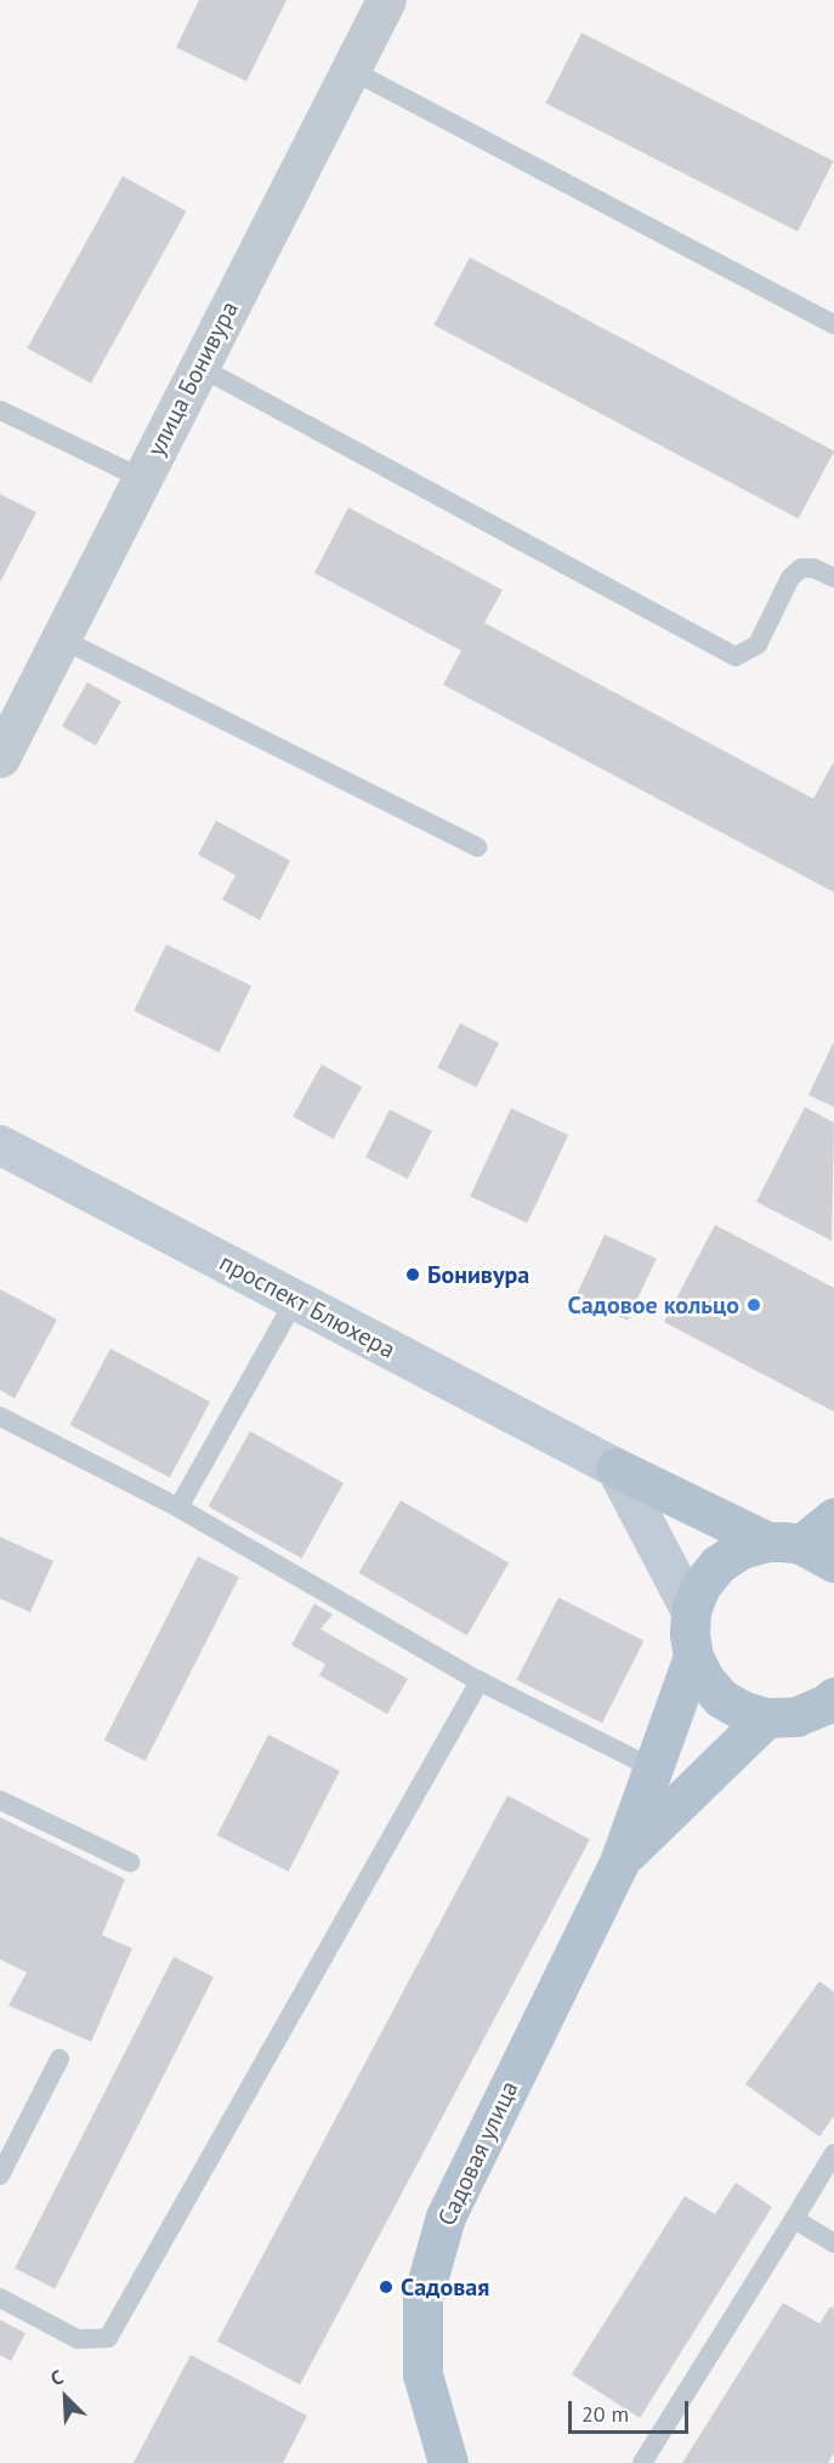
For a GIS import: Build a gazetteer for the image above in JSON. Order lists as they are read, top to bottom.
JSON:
{
  "streets": {
    "main road": ["Садовая улица"],
    "street": ["улица Бонивура", "проспект Блюхера"]
  },
  "places": ["Бонивура", "Садовое кольцо", "Садовая"],
  "scale_bar": "20 m",
  "north": "top left"
}
